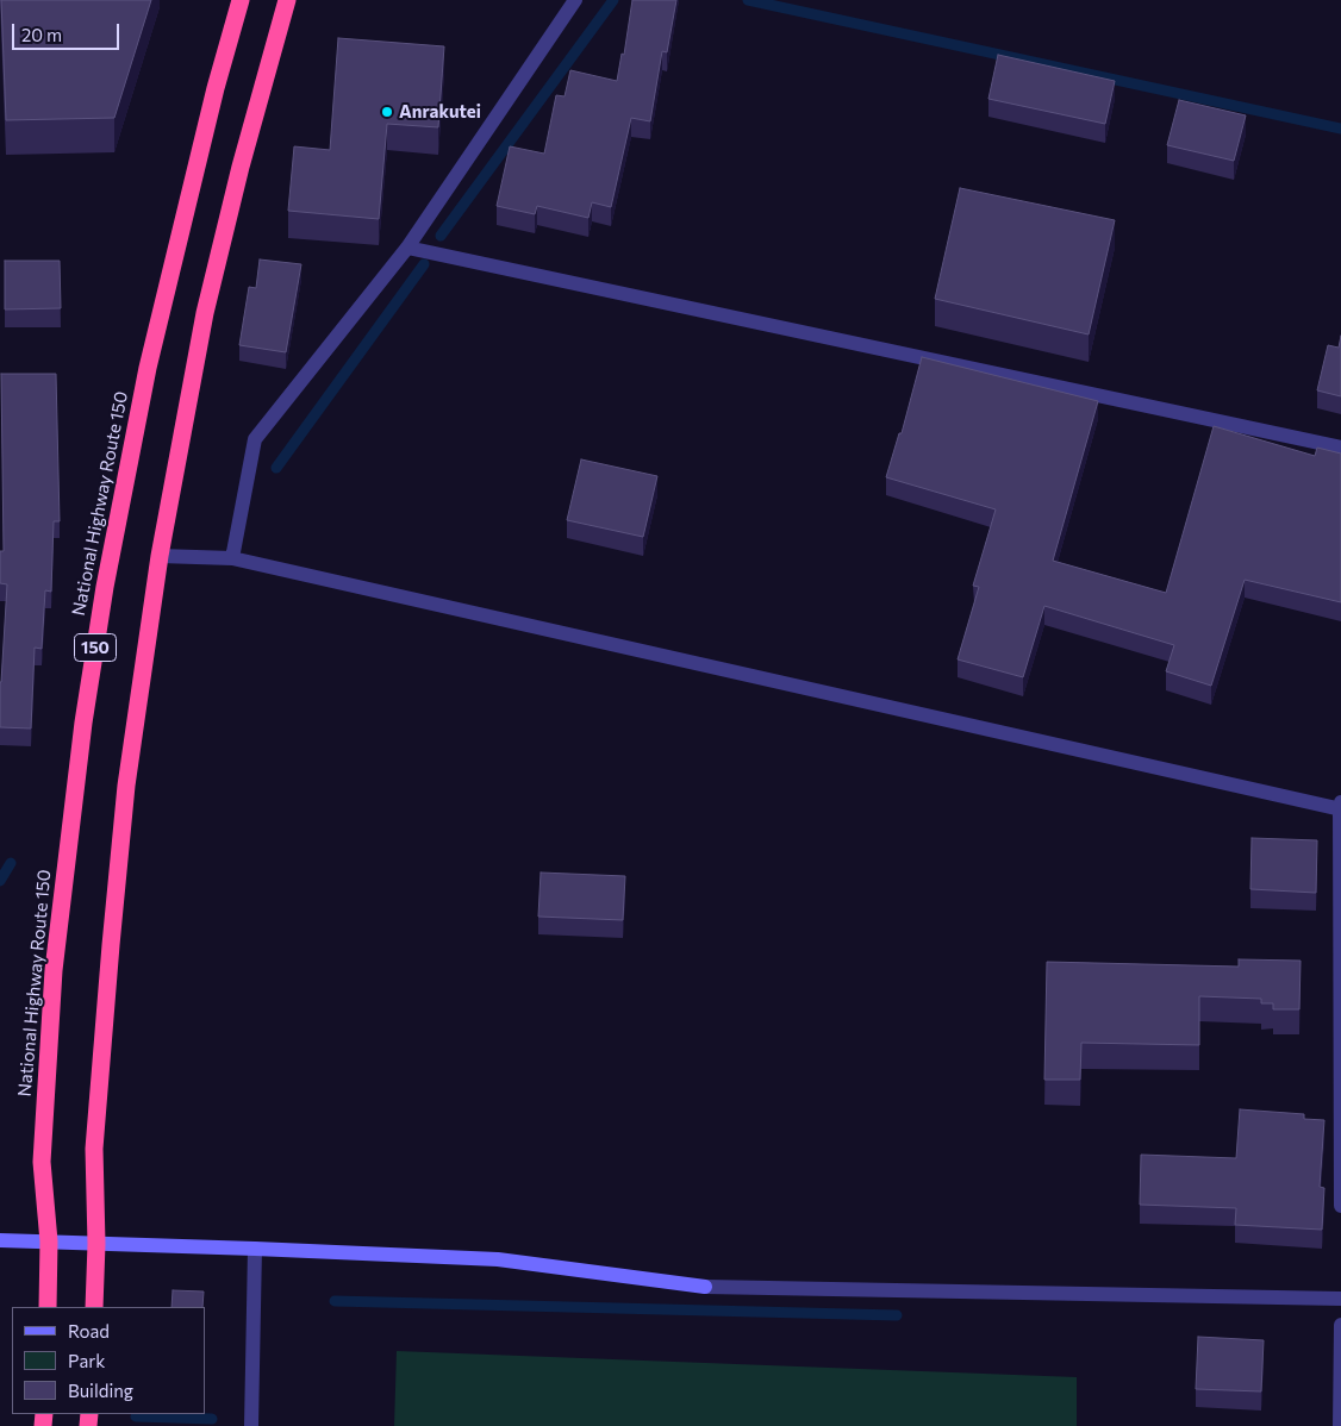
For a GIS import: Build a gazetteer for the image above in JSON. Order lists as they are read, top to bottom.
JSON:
{
  "streets": {
    "highway": ["National Highway Route 150", "150"]
  },
  "places": ["Anrakutei"],
  "legend": ["Road", "Park", "Building"],
  "scale_bar": "20 m"
}
